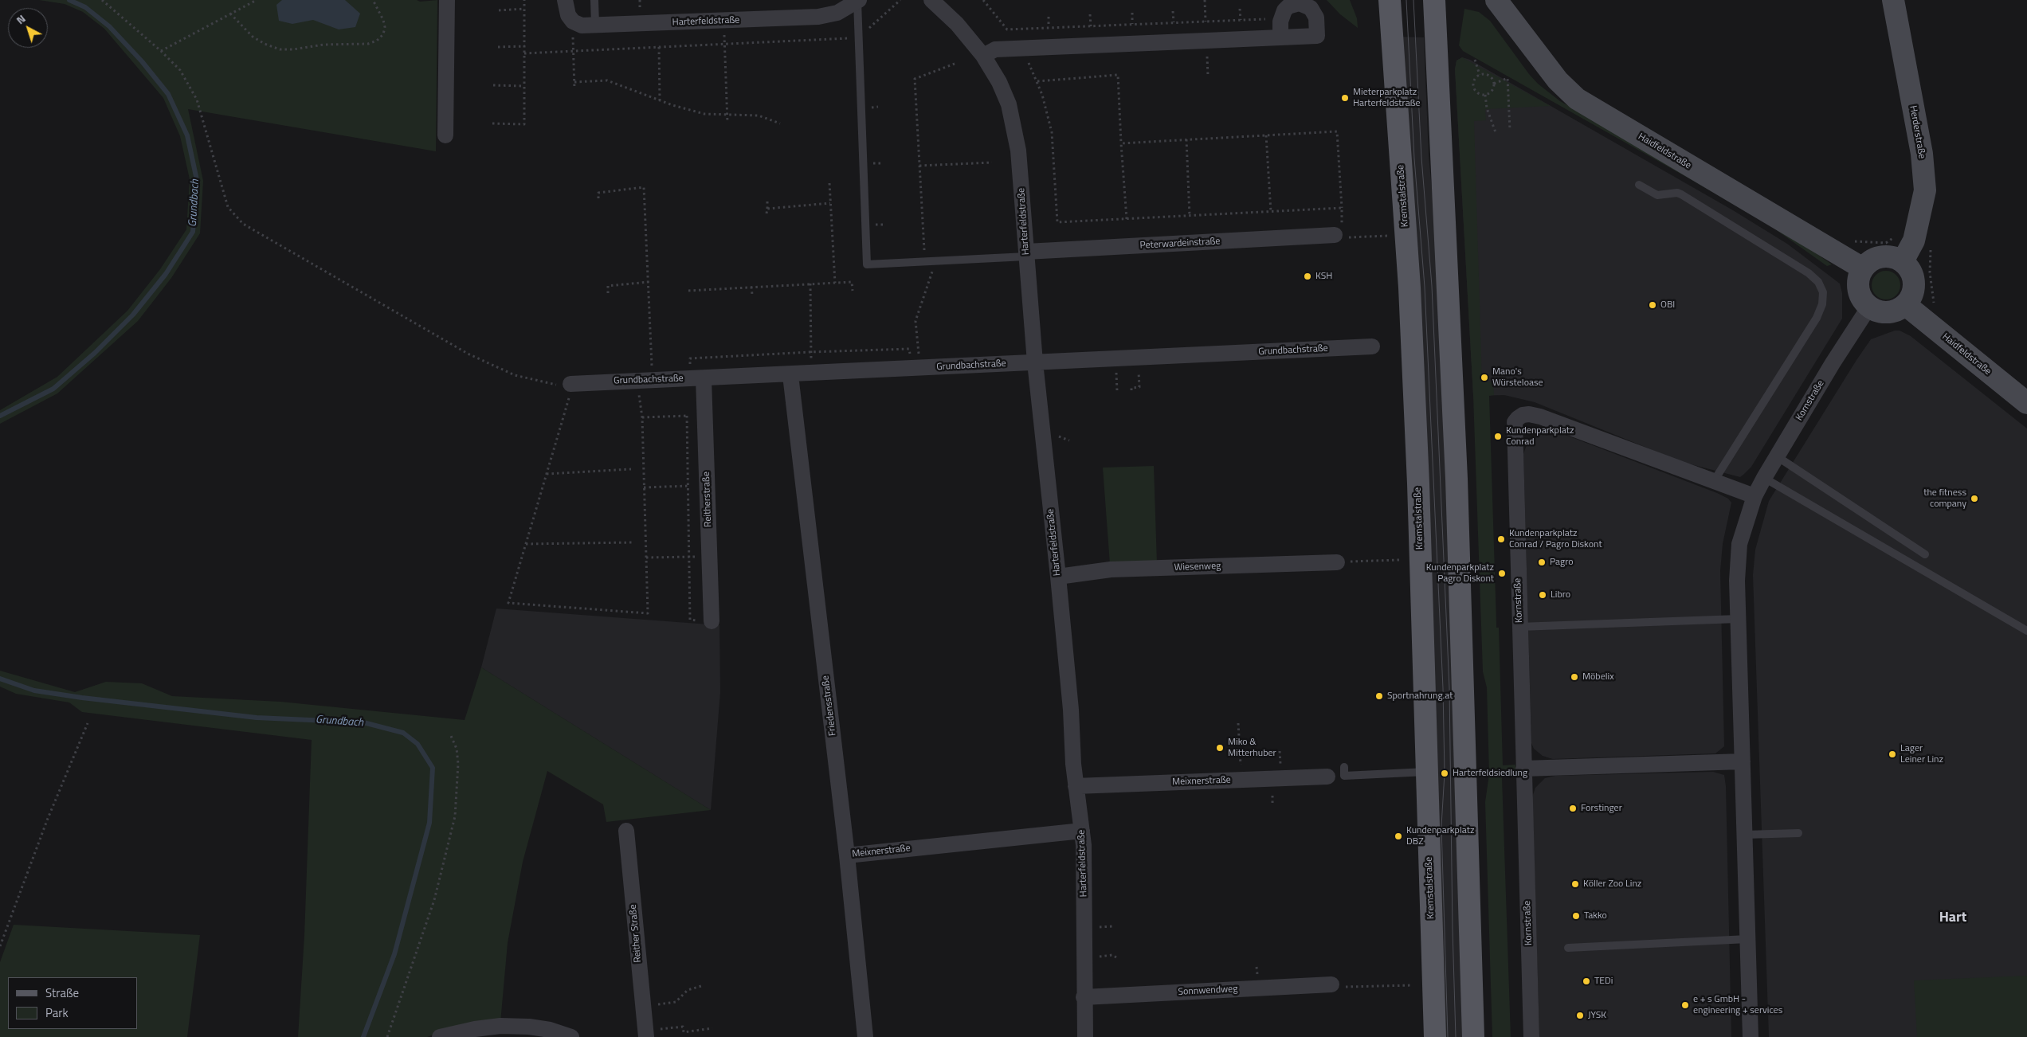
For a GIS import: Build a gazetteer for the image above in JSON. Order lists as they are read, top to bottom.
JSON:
{
  "streets": {
    "main road": ["Kremstalstraße"],
    "street": [
      "Harterfeldstraße",
      "Herderstraße",
      "Haidfeldstraße",
      "Peterwardeinstraße",
      "Grundbachstraße",
      "Kornstraße",
      "Reitherstraße",
      "Wiesenweg",
      "Friedensstraße",
      "Meixnerstraße",
      "Reither Straße",
      "Sonnwendweg"
    ]
  },
  "crossings": [
    ["Harterfeldstraße", "Peterwardeinstraße"],
    ["Harterfeldstraße", "Grundbachstraße"],
    ["Harterfeldstraße", "Wiesenweg"],
    ["Harterfeldstraße", "Meixnerstraße"],
    ["Harterfeldstraße", "Sonnwendweg"],
    ["Herderstraße", "Haidfeldstraße"],
    ["Herderstraße", "Kornstraße"],
    ["Haidfeldstraße", "Kornstraße"],
    ["Grundbachstraße", "Reitherstraße"],
    ["Grundbachstraße", "Friedensstraße"],
    ["Friedensstraße", "Meixnerstraße"]
  ],
  "districts": ["Hart"],
  "water": ["Grundbach"],
  "places": [
    "Mieterparkplatz Harterfeldstraße",
    "KSH",
    "OBI",
    "Mano's Würsteloase",
    "Kundenparkplatz Conrad",
    "the fitness company",
    "Kundenparkplatz Conrad / Pagro Diskont",
    "Pagro",
    "Kundenparkplatz Pagro Diskont",
    "Libro",
    "Möbelix",
    "Sportnahrung.at",
    "Miko & Mitterhuber",
    "Lager Leiner Linz",
    "Harterfeldsiedlung",
    "Forstinger",
    "Kundenparkplatz DBZ",
    "Köller Zoo Linz",
    "Takko",
    "TEDi",
    "e + s GmbH - engineering + services",
    "JYSK"
  ],
  "legend": ["Straße", "Park"],
  "north": "top left"
}
